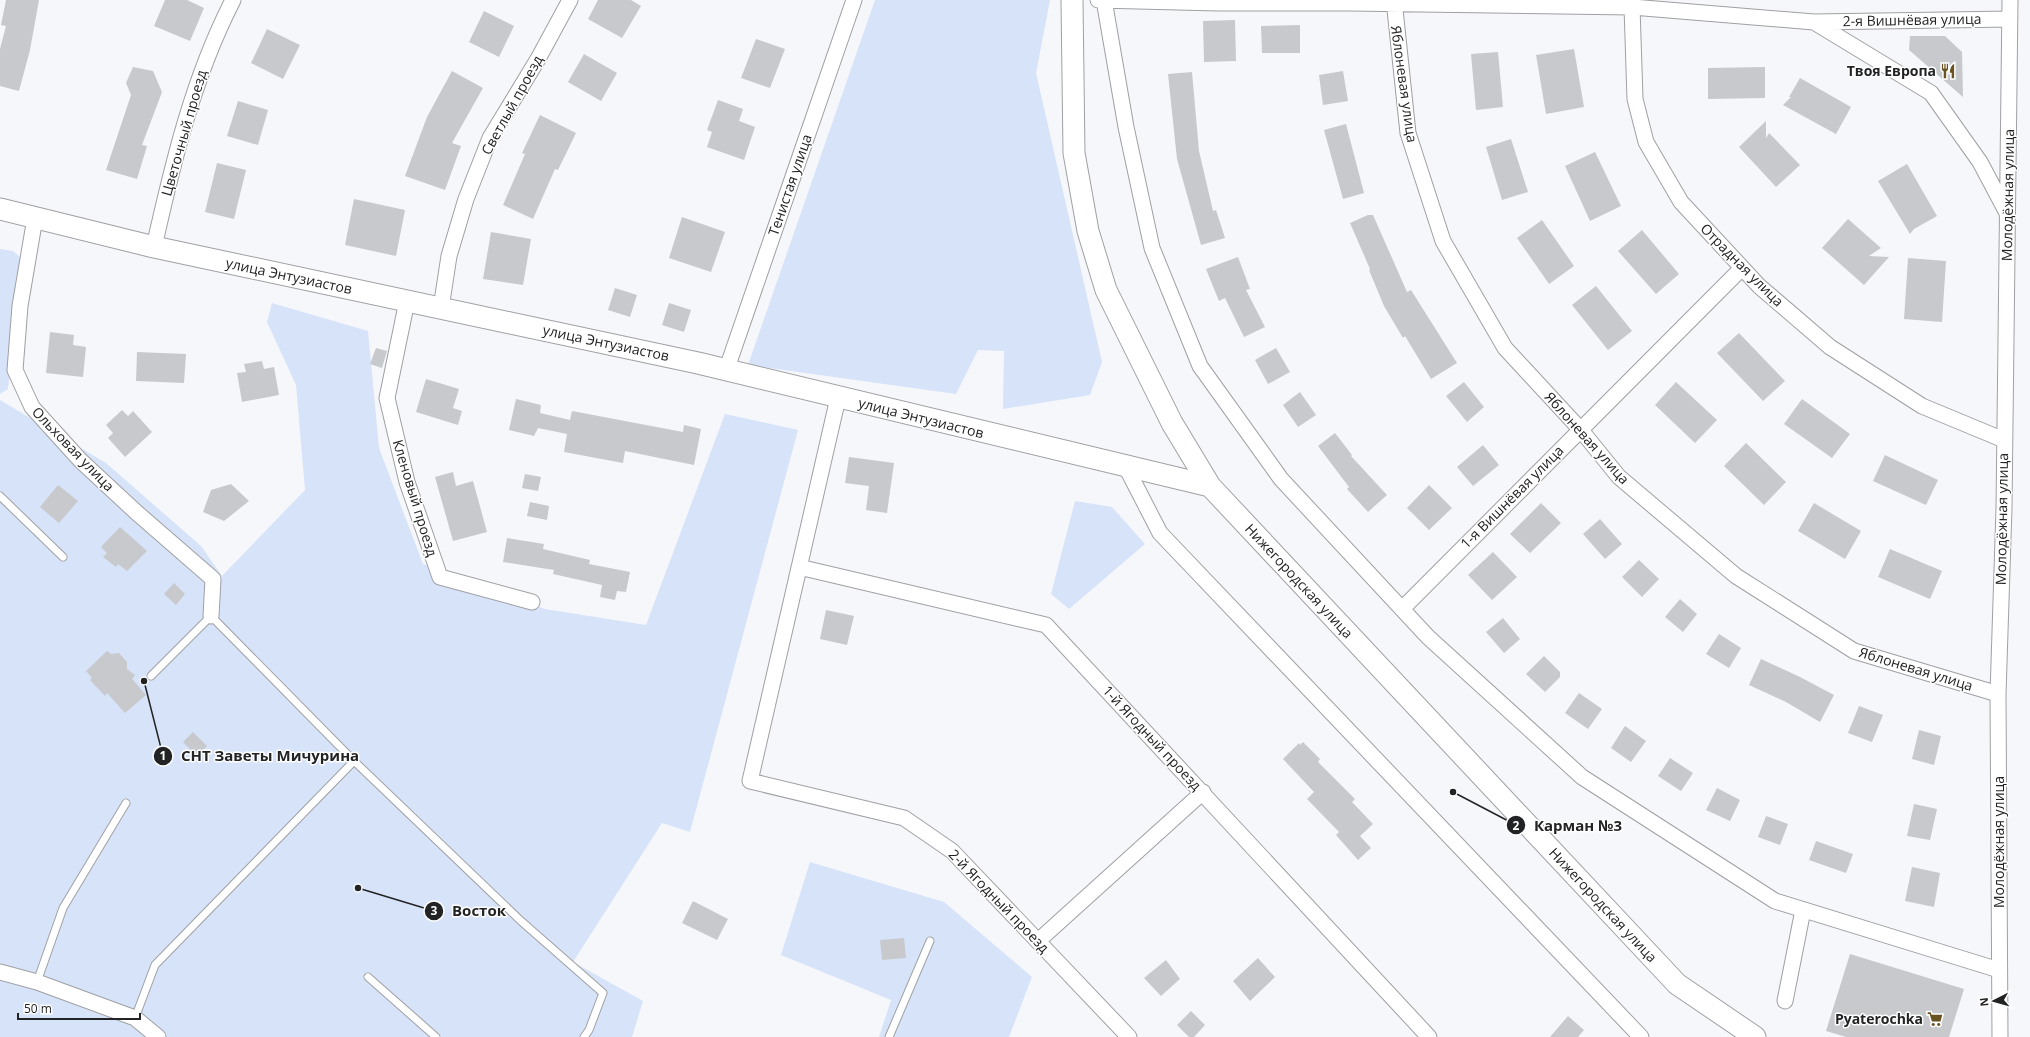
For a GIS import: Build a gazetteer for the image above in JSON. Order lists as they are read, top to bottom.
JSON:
{
  "streets": {
    "street": [
      "2-я Вишнёвая улица",
      "Яблоневая улица",
      "Светлый проезд",
      "Цветочный проезд",
      "Тенистая улица",
      "Молодёжная улица",
      "Отрадная улица",
      "улица Энтузиастов",
      "Ольховая улица",
      "1-я Вишнёвая улица",
      "Кленовый проезд",
      "Нижегородская улица",
      "1-й Ягодный проезд",
      "2-й Ягодный проезд"
    ]
  },
  "crossings": [
    ["2-я Вишнёвая улица", "Яблоневая улица"],
    ["2-я Вишнёвая улица", "Молодёжная улица"],
    ["2-я Вишнёвая улица", "Отрадная улица"],
    ["Яблоневая улица", "Молодёжная улица"],
    ["Яблоневая улица", "1-я Вишнёвая улица"],
    ["Светлый проезд", "улица Энтузиастов"],
    ["Цветочный проезд", "улица Энтузиастов"],
    ["Тенистая улица", "улица Энтузиастов"],
    ["Молодёжная улица", "Отрадная улица"],
    ["Отрадная улица", "1-я Вишнёвая улица"],
    ["улица Энтузиастов", "Ольховая улица"],
    ["улица Энтузиастов", "Кленовый проезд"],
    ["улица Энтузиастов", "Нижегородская улица"],
    ["1-й Ягодный проезд", "2-й Ягодный проезд"]
  ],
  "places": {
    "restaurant": ["Твоя Европа"],
    "other": ["СНТ Заветы Мичурина", "Карман №3", "Восток"],
    "supermarket": ["Pyaterochka"]
  },
  "scale_bar": "50 m",
  "north": "left"
}
